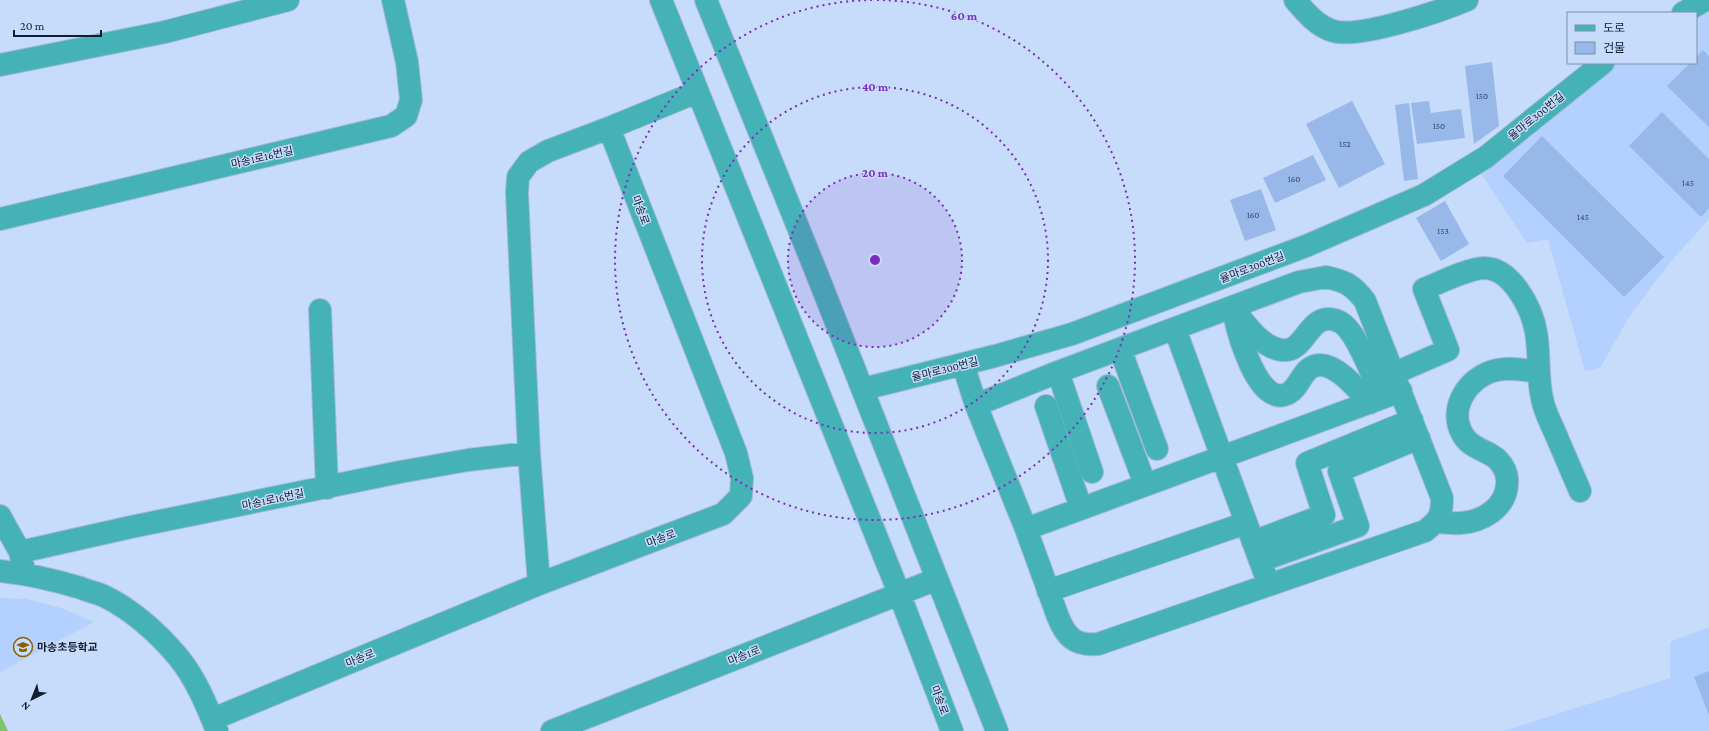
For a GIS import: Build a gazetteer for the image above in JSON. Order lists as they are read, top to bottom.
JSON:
{
  "streets": {
    "street": [
      "율마로300번길",
      "마송1로16번길",
      "마송로",
      "마송1로"
    ]
  },
  "crossings": [
    ["마송로", "마송1로"]
  ],
  "places": {
    "school or university": ["마송초등학교"]
  },
  "house_numbers": [
    "150",
    "150",
    "152",
    "160",
    "145",
    "160",
    "145",
    "153"
  ],
  "legend": ["도로", "건물"],
  "scale_bar": "20 m",
  "north": "bottom left",
  "rings": ["60 m", "40 m", "20 m"]
}
